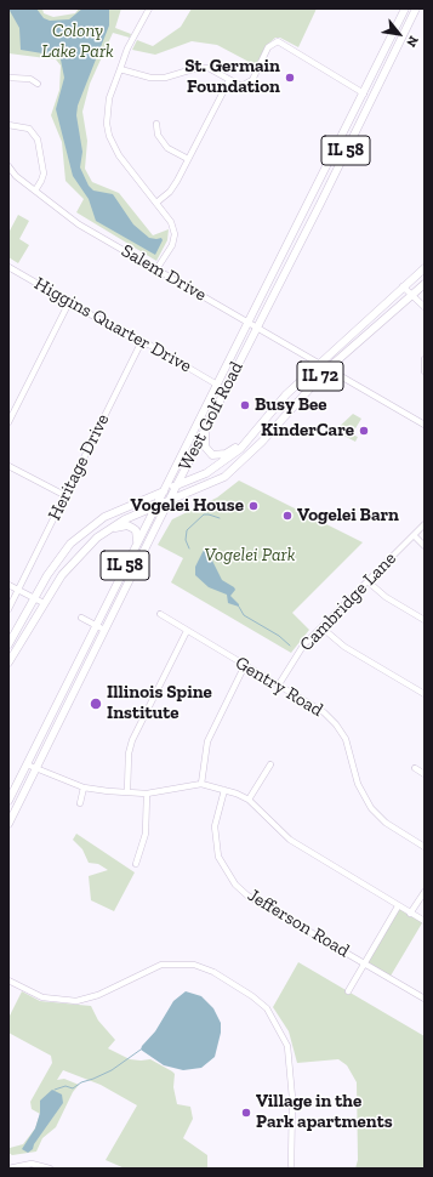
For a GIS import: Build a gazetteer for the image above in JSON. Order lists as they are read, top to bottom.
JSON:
{
  "streets": {
    "main road": ["IL 58", "IL 72", "West Golf Road"],
    "street": [
      "Salem Drive",
      "Higgins Quarter Drive",
      "Heritage Drive",
      "Cambridge Lane",
      "Gentry Road",
      "Jefferson Road"
    ]
  },
  "crossings": [
    ["Salem Drive", "IL 72"],
    ["Salem Drive", "West Golf Road"],
    ["Higgins Quarter Drive", "West Golf Road"],
    ["Higgins Quarter Drive", "Heritage Drive"],
    ["IL 72", "West Golf Road"],
    ["Cambridge Lane", "Gentry Road"]
  ],
  "parks": ["Colony Lake Park", "Vogelei Park"],
  "places": [
    "St. Germain Foundation",
    "Busy Bee",
    "KinderCare",
    "Vogelei House",
    "Vogelei Barn",
    "Illinois Spine Institute",
    "Village in the Park apartments"
  ],
  "north": "bottom right"
}
